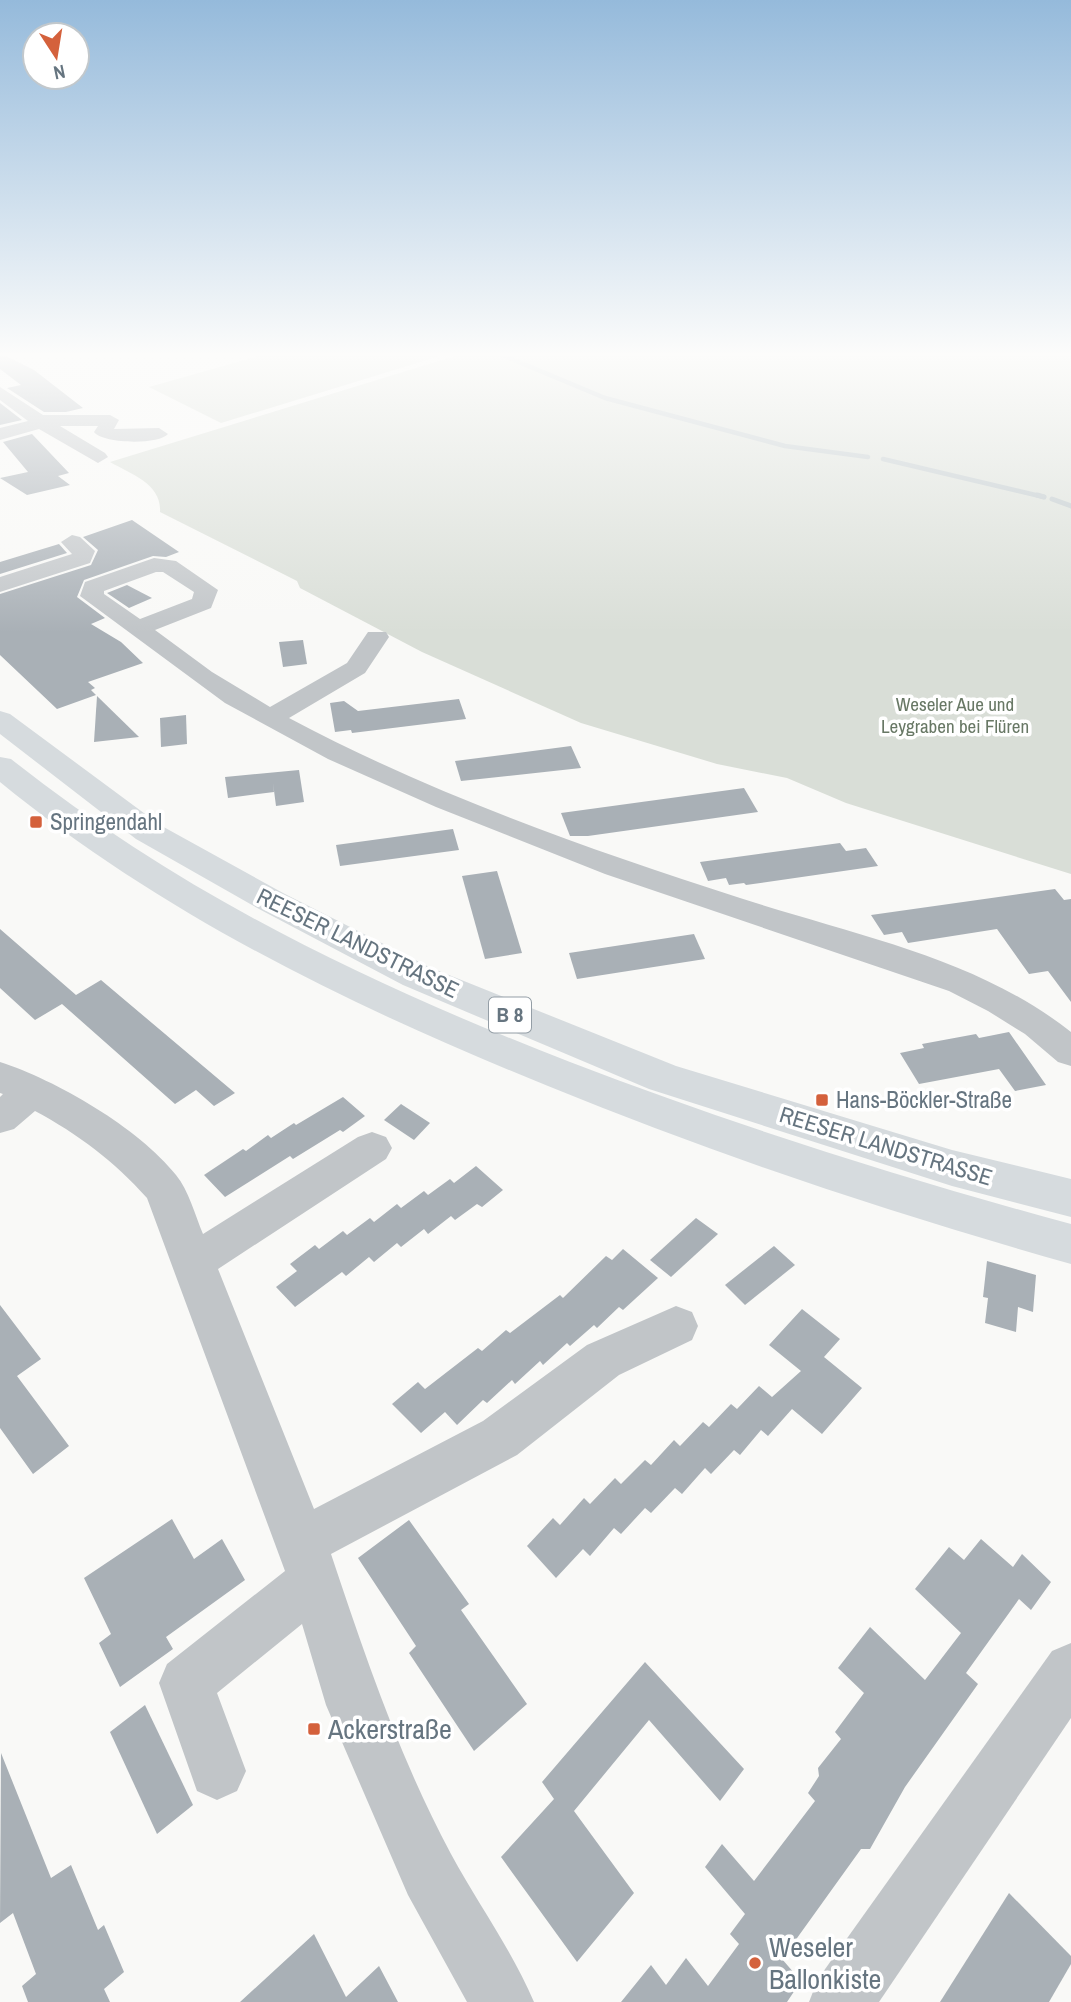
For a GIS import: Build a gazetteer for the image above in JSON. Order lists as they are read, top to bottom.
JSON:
{
  "streets": {
    "main road": ["REESER LANDSTRASSE", "B 8"]
  },
  "parks": ["Weseler Aue und Leygraben bei Flüren"],
  "places": {
    "transit": ["Springendahl", "Hans-Böckler-Straße", "Ackerstraße"],
    "other": ["Weseler Ballonkiste"]
  },
  "north": "bottom"
}
